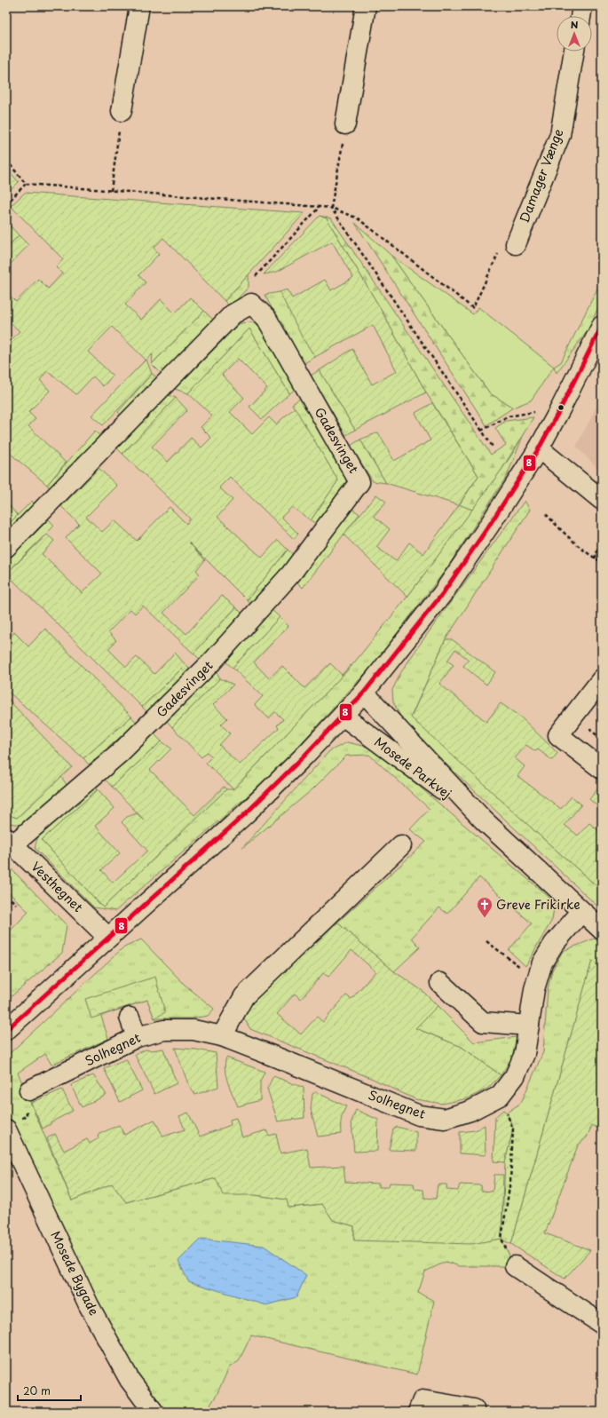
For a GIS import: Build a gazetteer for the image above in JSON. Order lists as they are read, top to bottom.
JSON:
{
  "streets": {
    "street": [
      "Damager Vænge",
      "Gadesvinget",
      "Mosede Parkvej",
      "Vesthegnet",
      "Solhegnet",
      "Mosede Bygade"
    ]
  },
  "crossings": [
    ["Gadesvinget", "Vesthegnet"],
    ["Mosede Parkvej", "Solhegnet"]
  ],
  "places": {
    "church": ["Greve Frikirke"]
  },
  "lines": ["transit line 8"],
  "scale_bar": "20 m",
  "north": "top"
}
